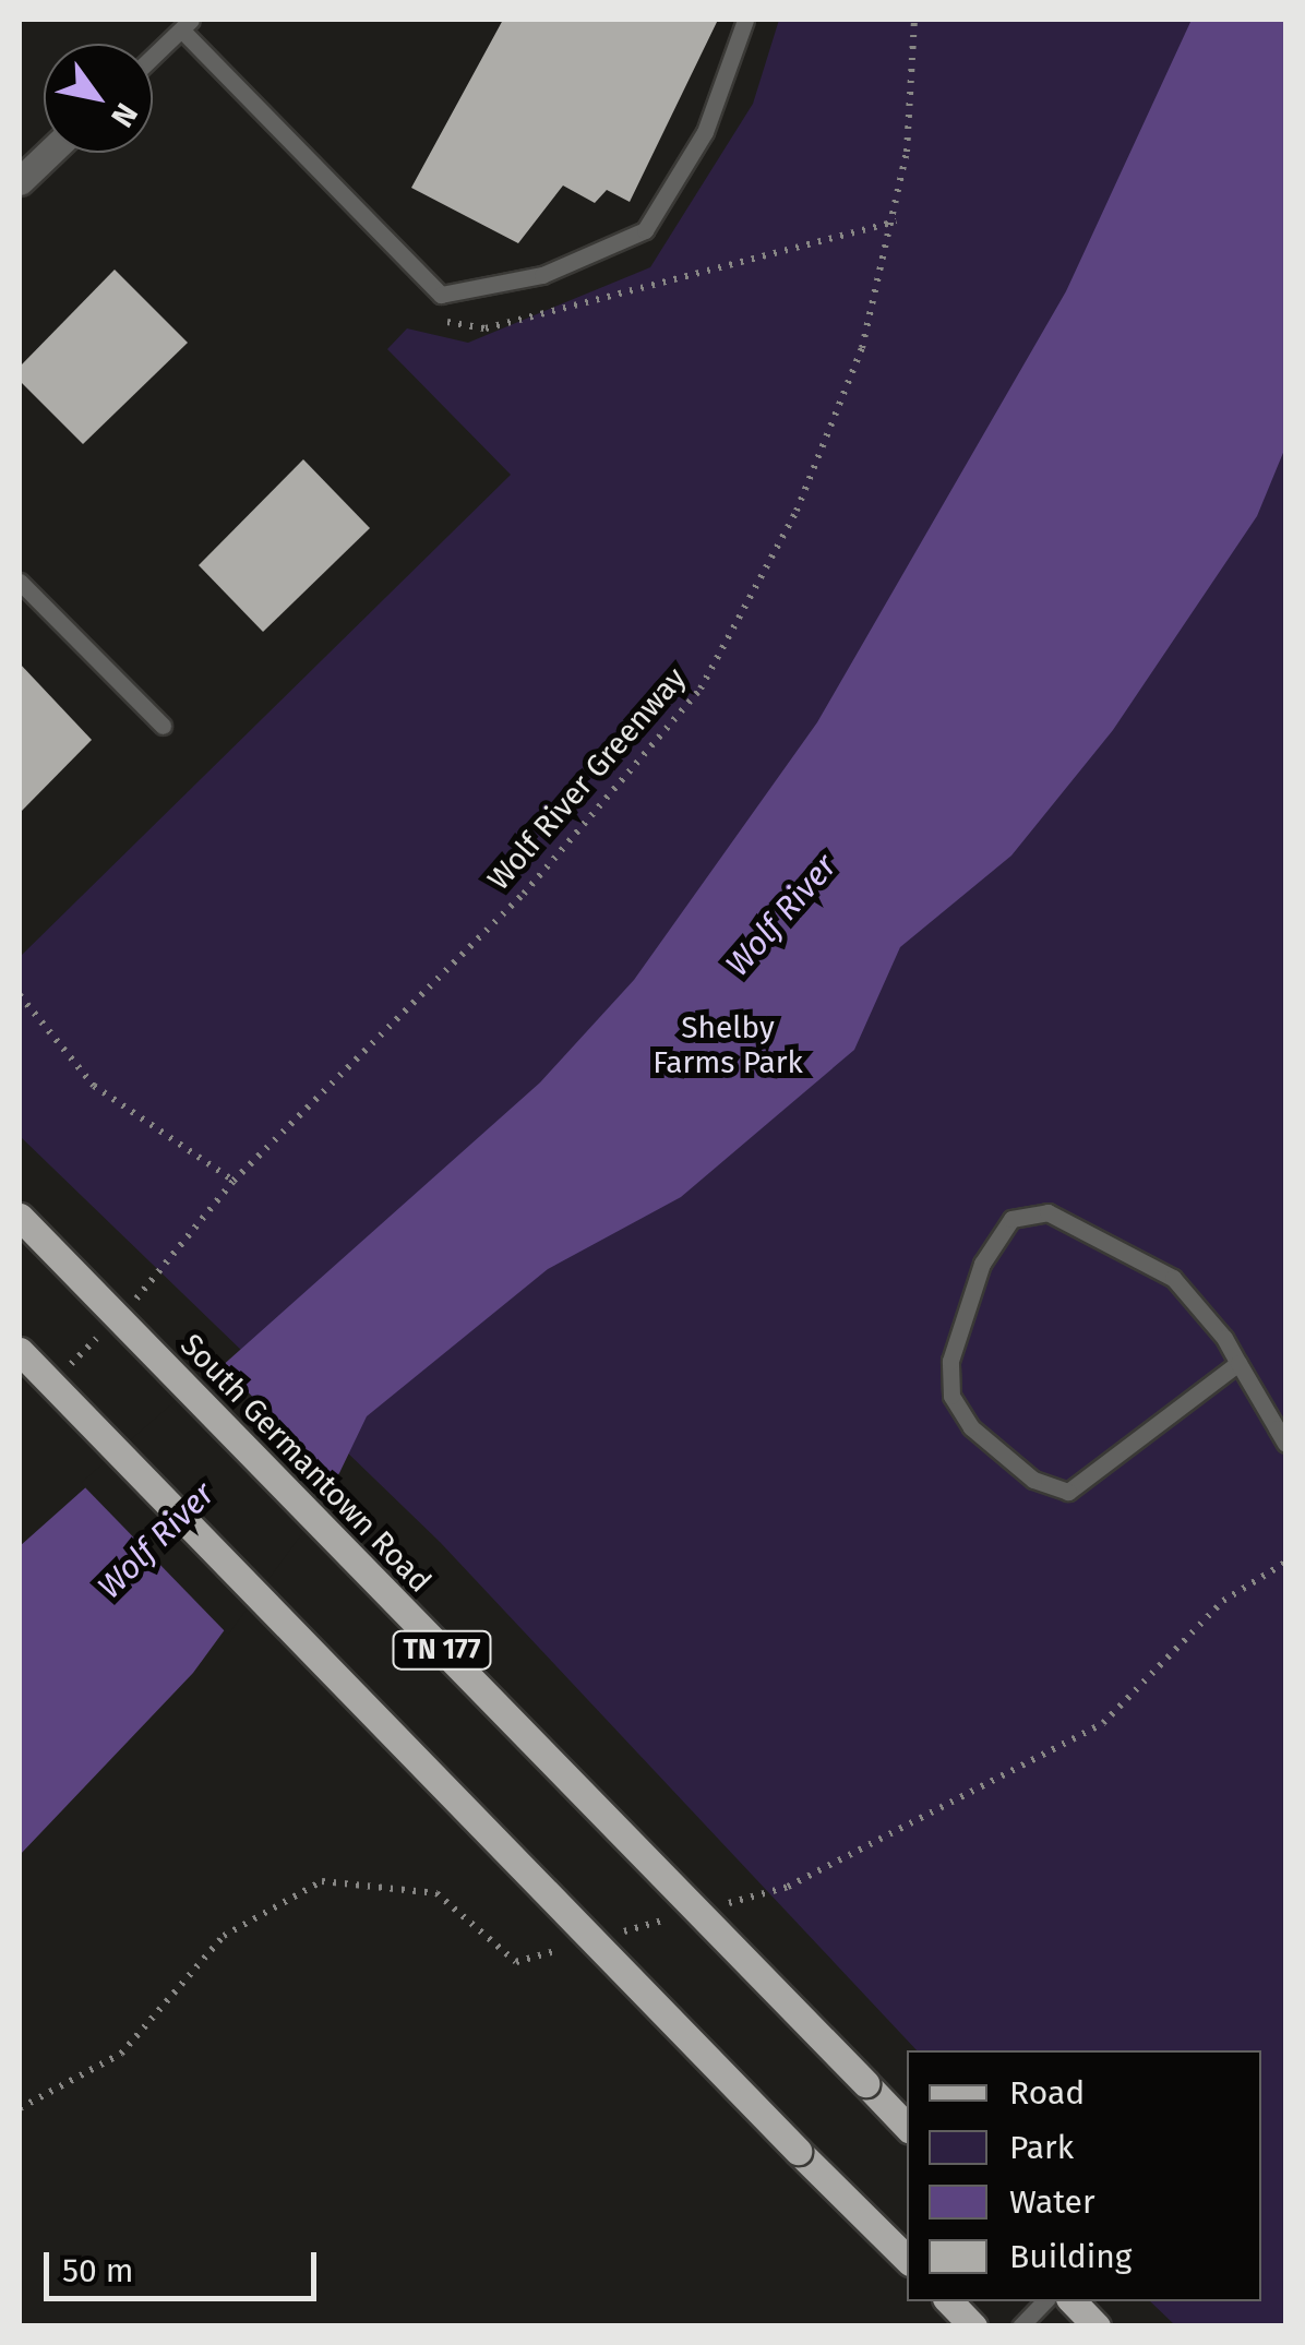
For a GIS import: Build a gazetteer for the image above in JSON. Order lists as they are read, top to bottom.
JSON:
{
  "streets": {
    "main road": ["South Germantown Road", "TN 177"],
    "path": ["Wolf River Greenway"]
  },
  "water": ["Wolf River"],
  "parks": ["Shelby Farms Park"],
  "legend": [
    "Road",
    "Park",
    "Water",
    "Building"
  ],
  "scale_bar": "50 m",
  "north": "bottom right"
}
